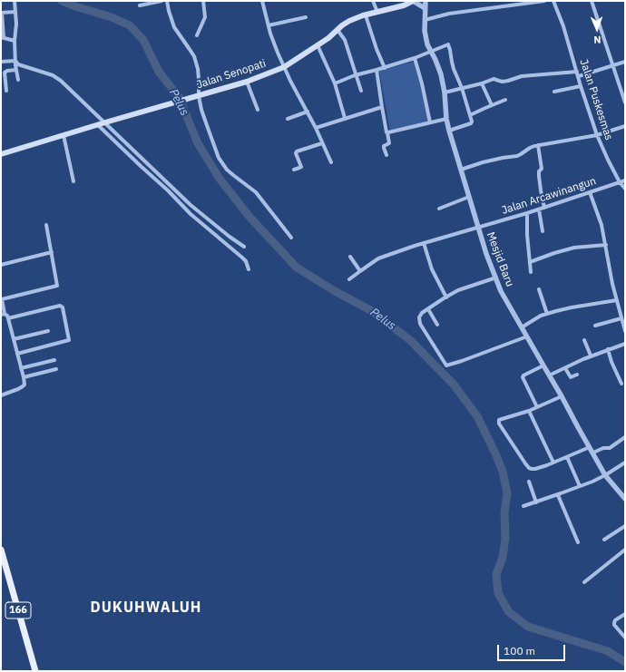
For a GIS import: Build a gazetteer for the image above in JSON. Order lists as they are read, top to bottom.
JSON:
{
  "streets": {
    "main road": ["Jalan Senopati", "166"],
    "street": ["Jalan Puskesmas", "Jalan Arcawinangun", "Mesjid Baru"]
  },
  "crossings": [
    ["Jalan Puskesmas", "Jalan Arcawinangun"],
    ["Jalan Arcawinangun", "Mesjid Baru"]
  ],
  "districts": ["DUKUHWALUH"],
  "water": ["Pelus"],
  "scale_bar": "100 m",
  "north": "bottom"
}
